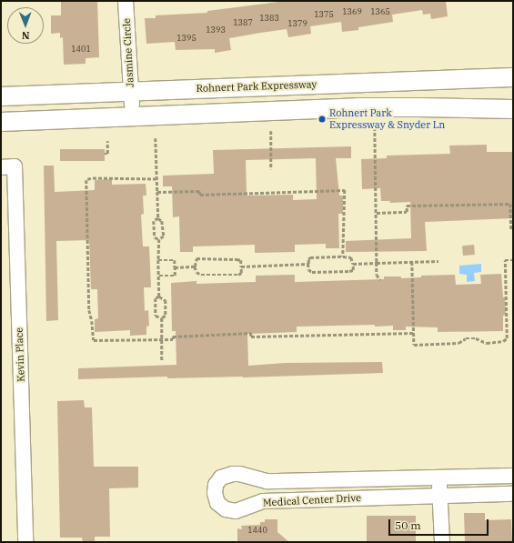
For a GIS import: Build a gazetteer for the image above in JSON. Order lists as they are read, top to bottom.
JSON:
{
  "streets": {
    "main road": ["Rohnert Park Expressway"],
    "street": ["Jasmine Circle", "Kevin Place", "Medical Center Drive"]
  },
  "crossings": [
    ["Jasmine Circle", "Rohnert Park Expressway"]
  ],
  "places": ["Rohnert Park Expressway & Snyder Ln"],
  "house_numbers": [
    "1369",
    "1365",
    "1375",
    "1383",
    "1387",
    "1379",
    "1393",
    "1395",
    "1401",
    "1440"
  ],
  "scale_bar": "50 m",
  "north": "bottom"
}
